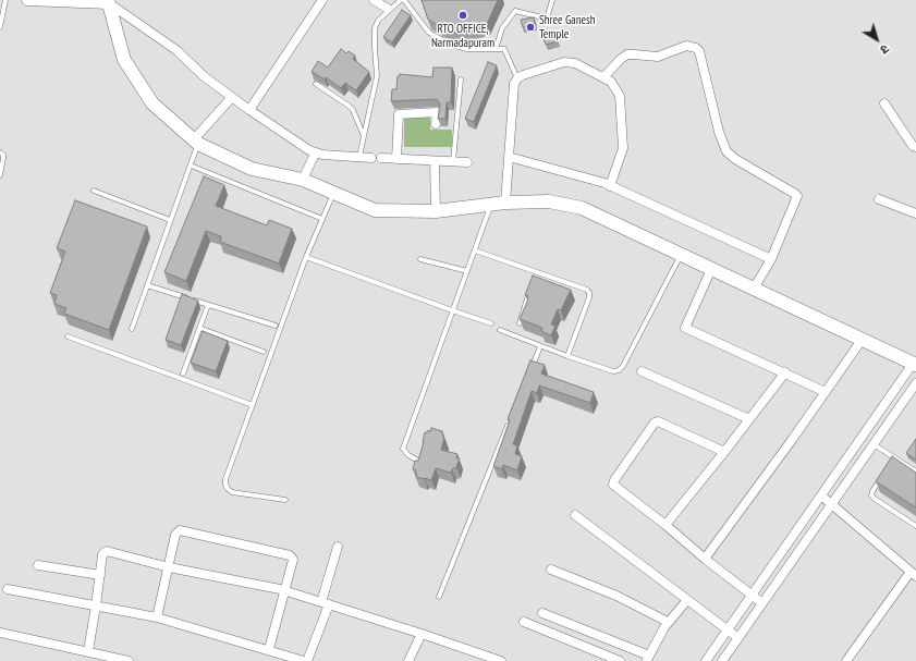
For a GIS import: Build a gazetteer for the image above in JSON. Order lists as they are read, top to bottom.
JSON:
{
  "places": ["RTO OFFICE, Narmadapuram", "Shree Ganesh Temple"],
  "north": "bottom right"
}
